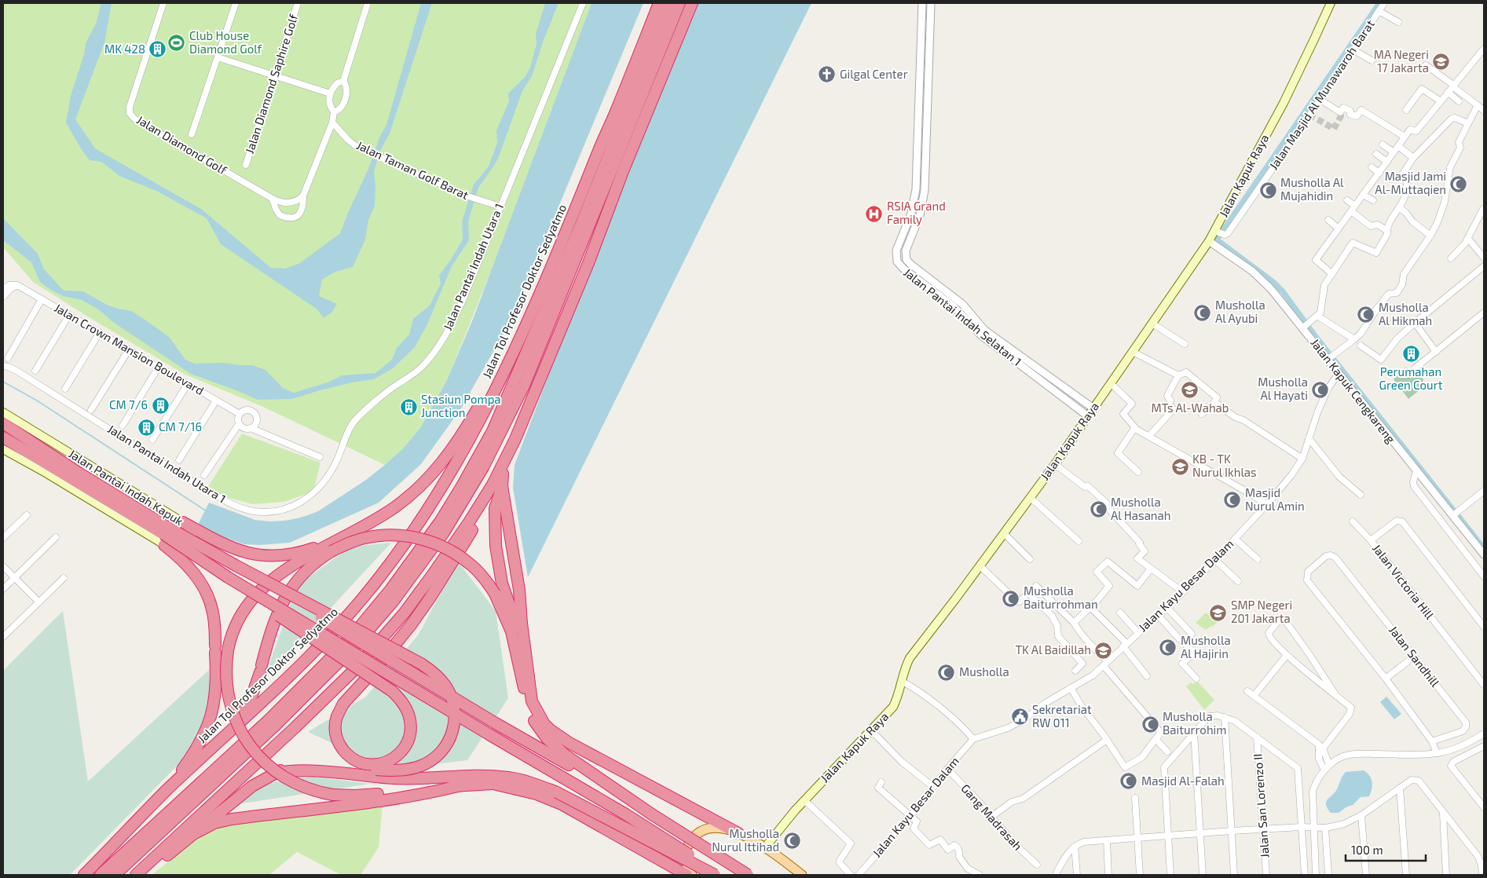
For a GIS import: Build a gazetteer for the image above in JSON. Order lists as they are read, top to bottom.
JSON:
{
  "streets": {
    "highway": ["Jalan Tol Profesor Doktor Sedyatmo"],
    "main road": ["Jalan Kapuk Raya", "Jalan Pantai Indah Kapuk"],
    "street": [
      "Jalan Diamond Saphire Golf",
      "Jalan Masjid Al Munawaroh Barat",
      "Jalan Diamond Golf",
      "Jalan Taman Golf Barat",
      "Jalan Pantai Indah Utara 1",
      "Jalan Pantai Indah Selatan 1",
      "Jalan Crown Mansion Boulevard",
      "Jalan Kapuk Cengkareng",
      "Jalan Victoria Hill",
      "Jalan Kayu Besar Dalam",
      "Jalan Sandhill",
      "Jalan San Lorenzo II",
      "Gang Madrasah"
    ]
  },
  "crossings": [
    ["Jalan Masjid Al Munawaroh Barat", "Jalan Kapuk Raya"],
    ["Jalan Taman Golf Barat", "Jalan Pantai Indah Utara 1"],
    ["Jalan Kapuk Raya", "Jalan Pantai Indah Selatan 1"],
    ["Jalan Kapuk Raya", "Jalan Kapuk Cengkareng"],
    ["Jalan Kapuk Cengkareng", "Jalan Kayu Besar Dalam"],
    ["Jalan Kayu Besar Dalam", "Gang Madrasah"]
  ],
  "places": {
    "sports": ["Club House Diamond Golf"],
    "building": [
      "MK 428",
      "Perumahan Green Court",
      "CM 7/6",
      "Stasiun Pompa Junction",
      "CM 7/16"
    ],
    "school or university": [
      "MA Negeri 17 Jakarta",
      "MTs Al-Wahab",
      "KB - TK Nurul Ikhlas",
      "SMP Negeri 201 Jakarta",
      "TK Al Baidillah"
    ],
    "church": ["Gilgal Center"],
    "mosque": [
      "Masjid Jami Al-Muttaqien",
      "Musholla Al Mujahidin",
      "Musholla Al Ayubi",
      "Musholla Al Hikmah",
      "Musholla Al Hayati",
      "Masjid Nurul Amin",
      "Musholla Al Hasanah",
      "Musholla Baiturrohman",
      "Musholla Al Hajirin",
      "Musholla",
      "Musholla Baiturrohim",
      "Masjid Al-Falah",
      "Musholla Nurul Ittihad"
    ],
    "hospital": ["RSIA Grand Family"],
    "public building": ["Sekretariat RW 011"]
  },
  "scale_bar": "100 m"
}
